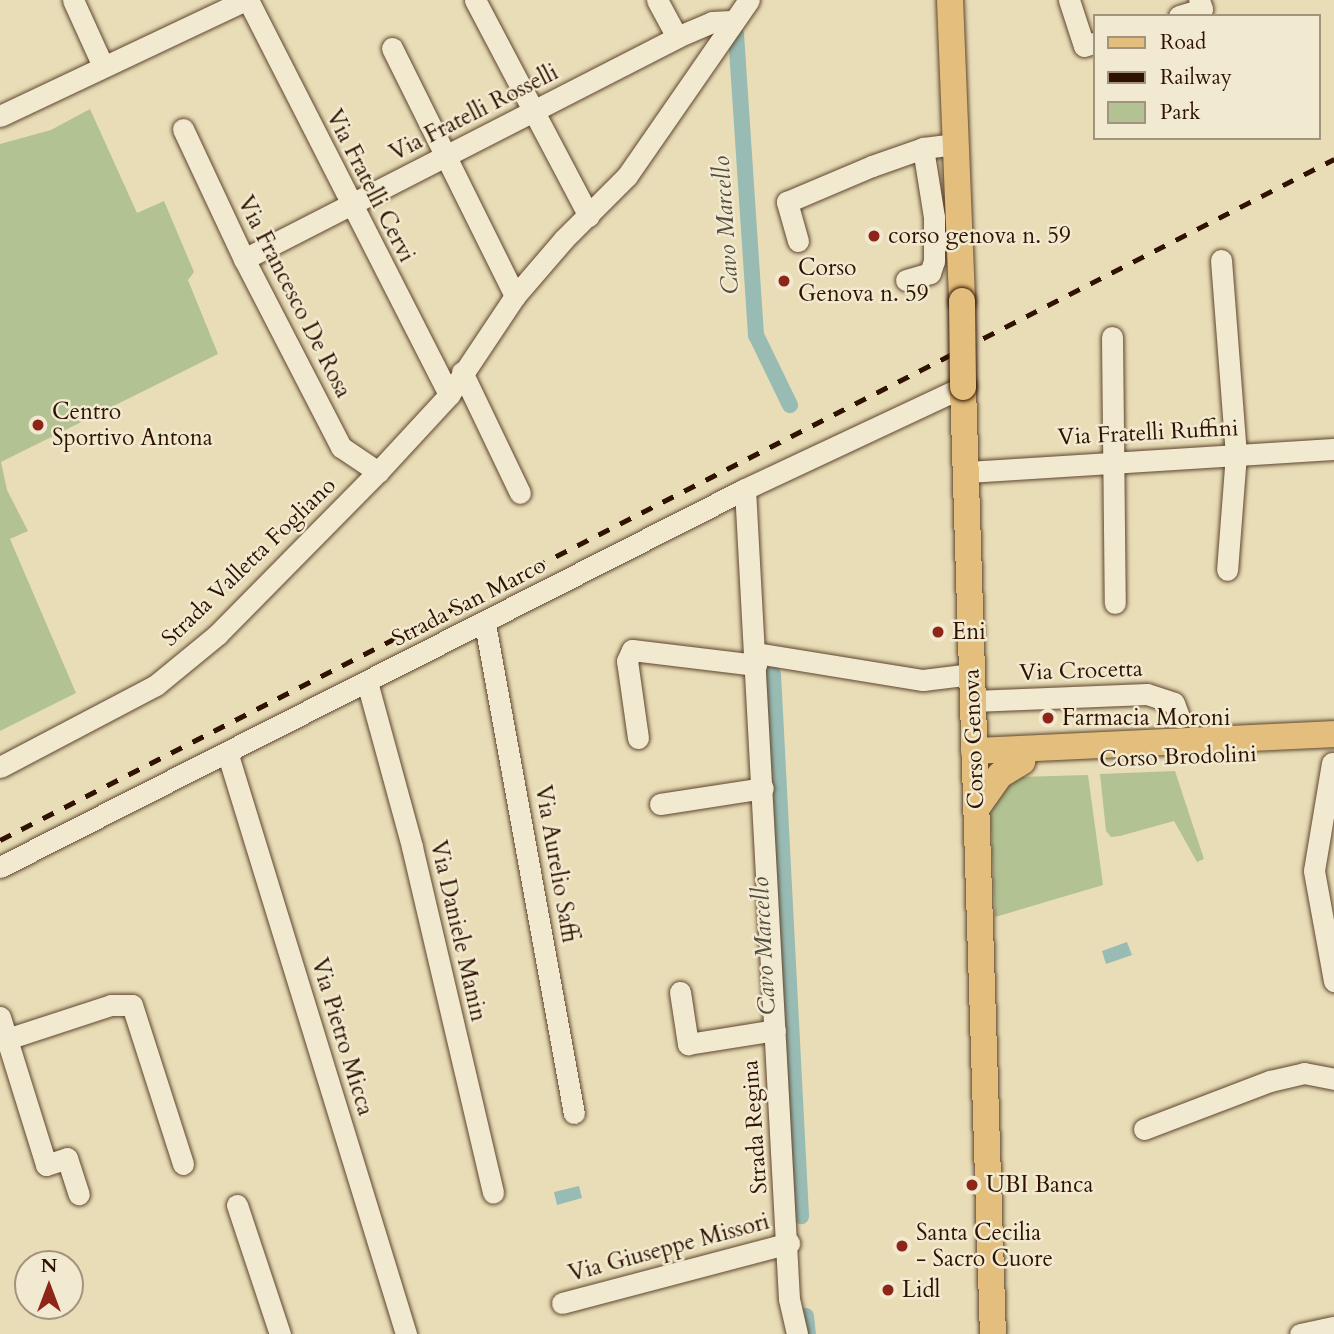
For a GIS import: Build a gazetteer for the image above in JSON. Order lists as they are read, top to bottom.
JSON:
{
  "streets": {
    "main road": ["Corso Genova", "Corso Brodolini"],
    "street": [
      "Via Fratelli Rosselli",
      "Via Fratelli Cervi",
      "Via Francesco De Rosa",
      "Via Fratelli Ruffini",
      "Strada Valletta Fogliano",
      "Strada San Marco",
      "Via Crocetta",
      "Via Aurelio Saffi",
      "Via Daniele Manin",
      "Via Pietro Micca",
      "Strada Regina",
      "Via Giuseppe Missori"
    ]
  },
  "crossings": [
    ["Via Fratelli Rosselli", "Via Fratelli Cervi"],
    ["Via Fratelli Rosselli", "Via Francesco De Rosa"],
    ["Via Fratelli Rosselli", "Strada Valletta Fogliano"],
    ["Via Fratelli Cervi", "Strada Valletta Fogliano"],
    ["Via Francesco De Rosa", "Strada Valletta Fogliano"],
    ["Via Fratelli Ruffini", "Corso Genova"],
    ["Strada San Marco", "Corso Genova"],
    ["Strada San Marco", "Via Aurelio Saffi"],
    ["Strada San Marco", "Via Daniele Manin"],
    ["Strada San Marco", "Via Pietro Micca"],
    ["Strada San Marco", "Strada Regina"],
    ["Via Crocetta", "Corso Genova"],
    ["Via Crocetta", "Corso Brodolini"],
    ["Corso Genova", "Corso Brodolini"],
    ["Strada Regina", "Via Giuseppe Missori"]
  ],
  "water": ["Cavo Marcello"],
  "places": [
    "corso genova n. 59",
    "Corso Genova n. 59",
    "Centro Sportivo Antona",
    "Eni",
    "Farmacia Moroni",
    "UBI Banca",
    "Santa Cecilia - Sacro Cuore",
    "Lidl"
  ],
  "legend": ["Road", "Railway", "Park"],
  "north": "top"
}
